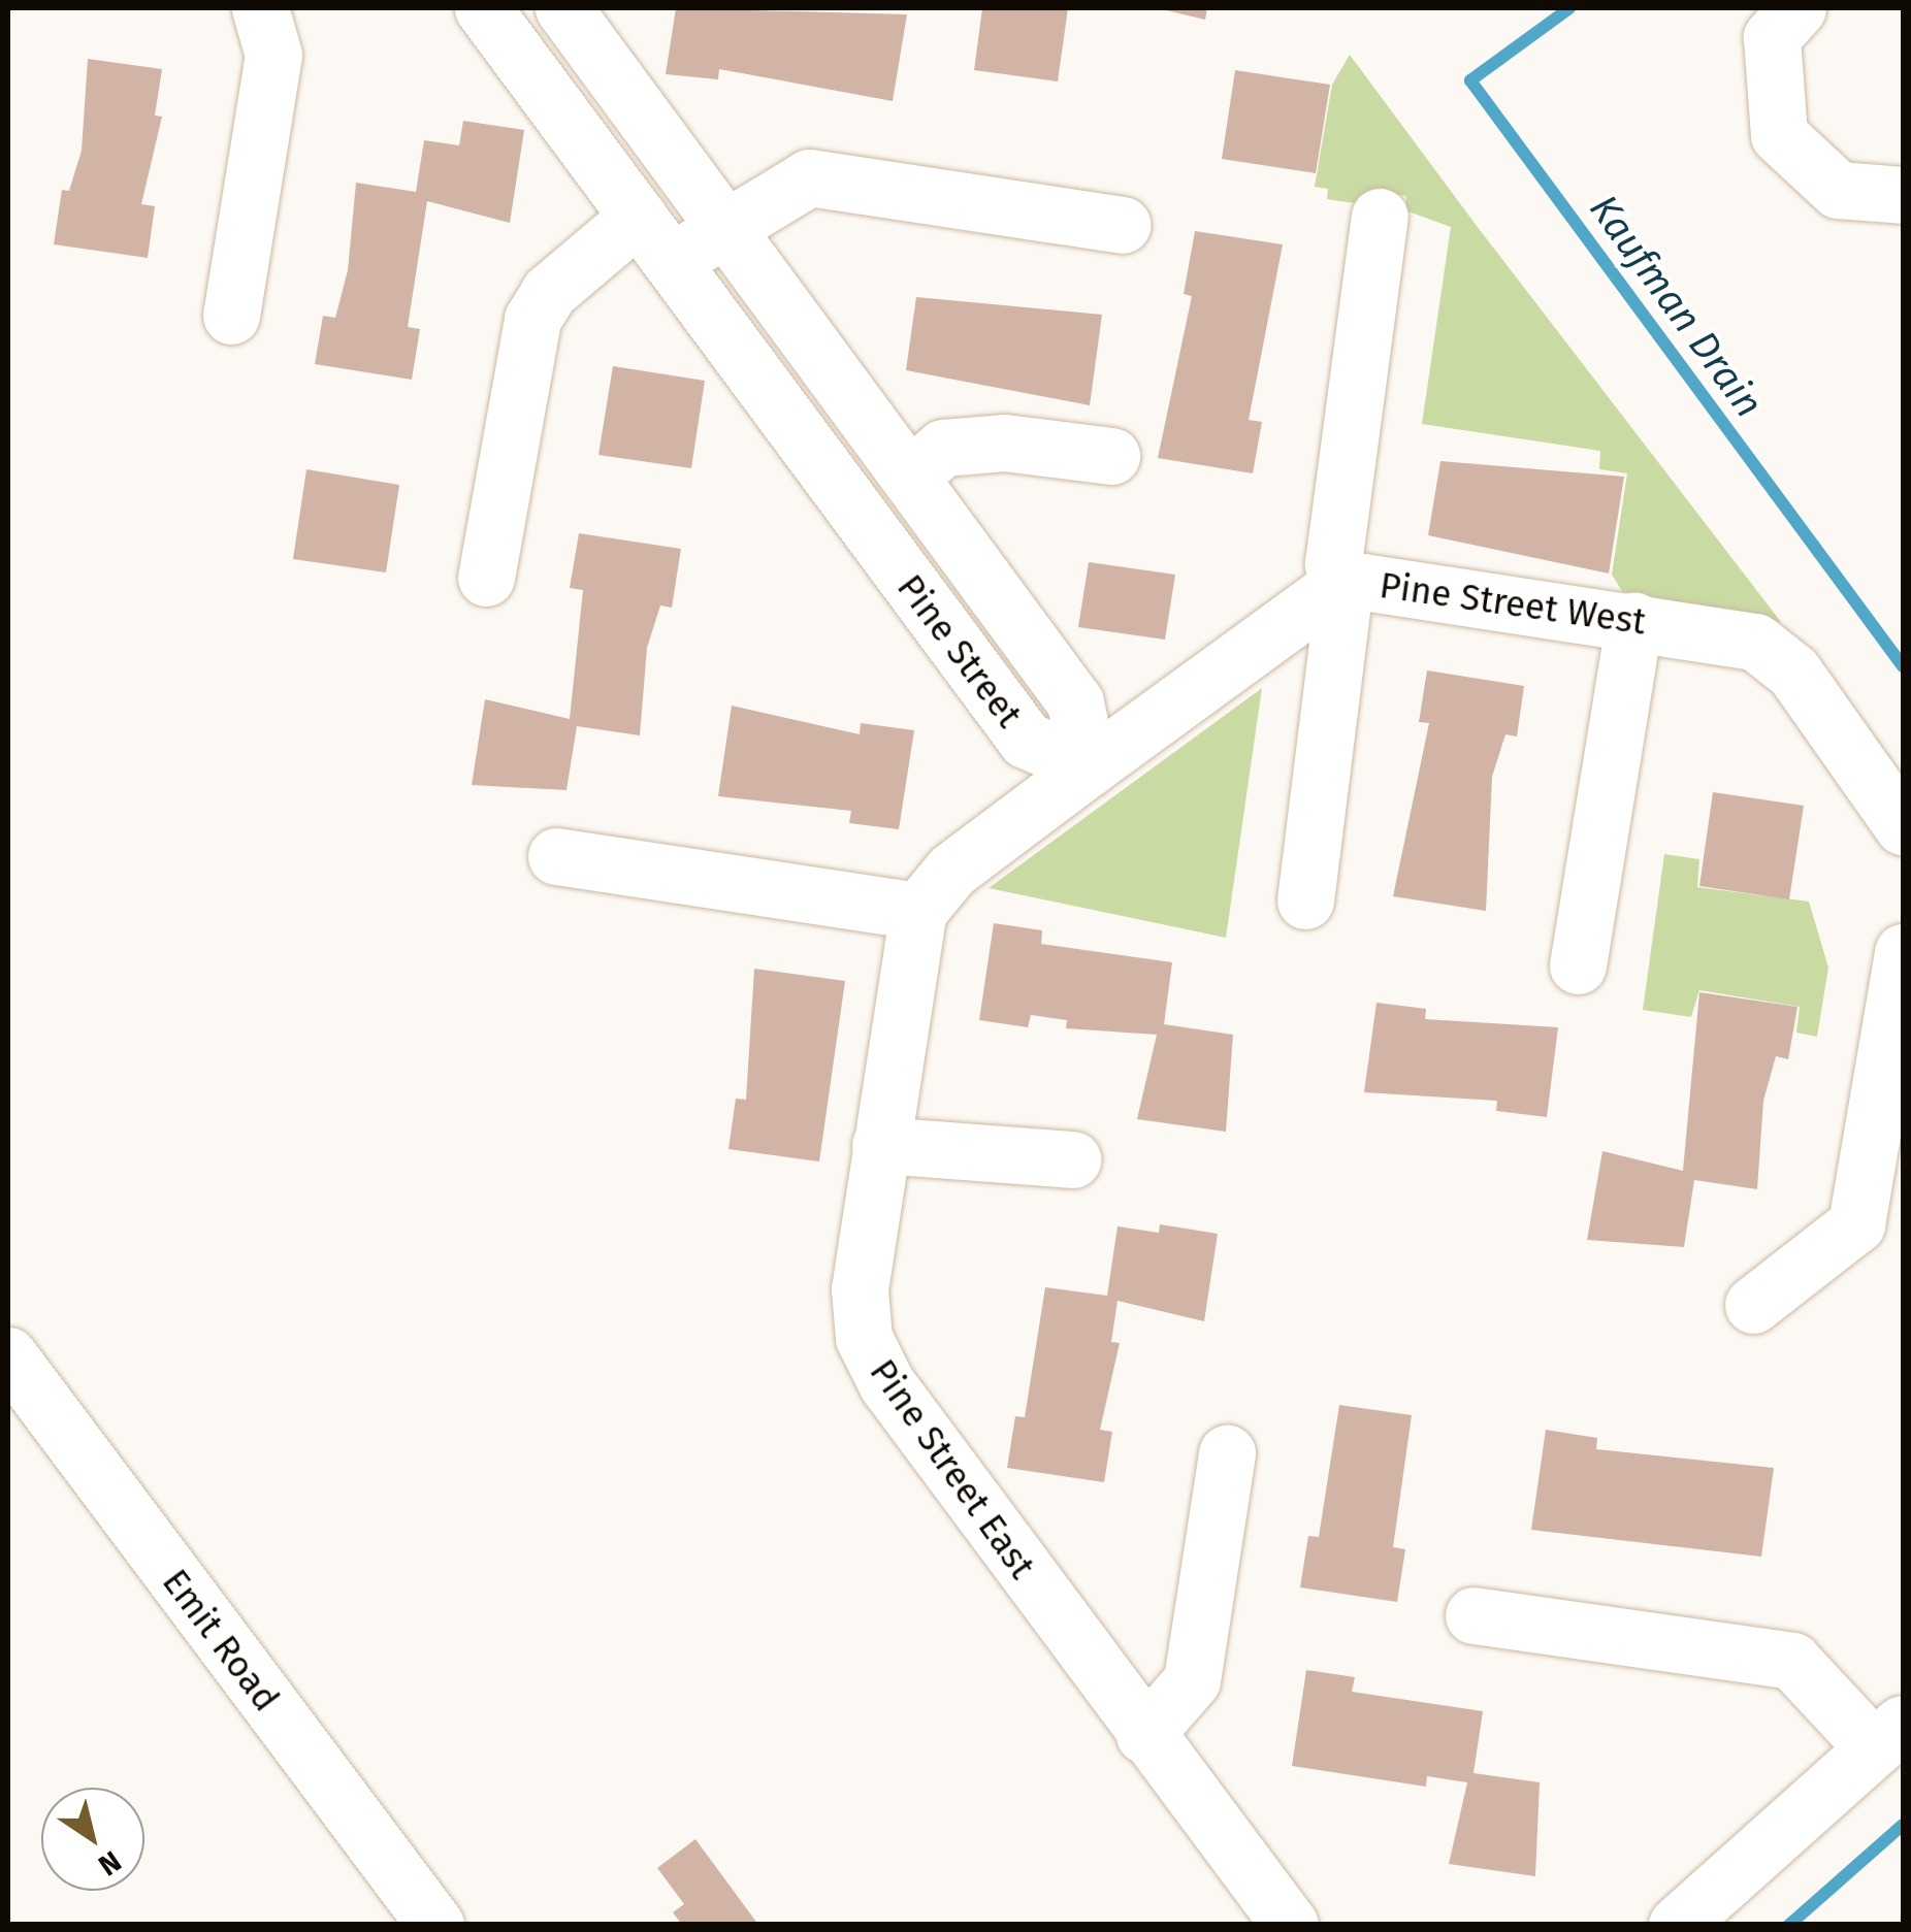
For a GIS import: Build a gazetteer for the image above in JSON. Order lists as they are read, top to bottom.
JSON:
{
  "streets": {
    "street": [
      "Pine Street West",
      "Pine Street",
      "Pine Street East",
      "Emit Road"
    ]
  },
  "crossings": [
    ["Pine Street West", "Pine Street"]
  ],
  "water": ["Kaufman Drain"],
  "north": "bottom right"
}
